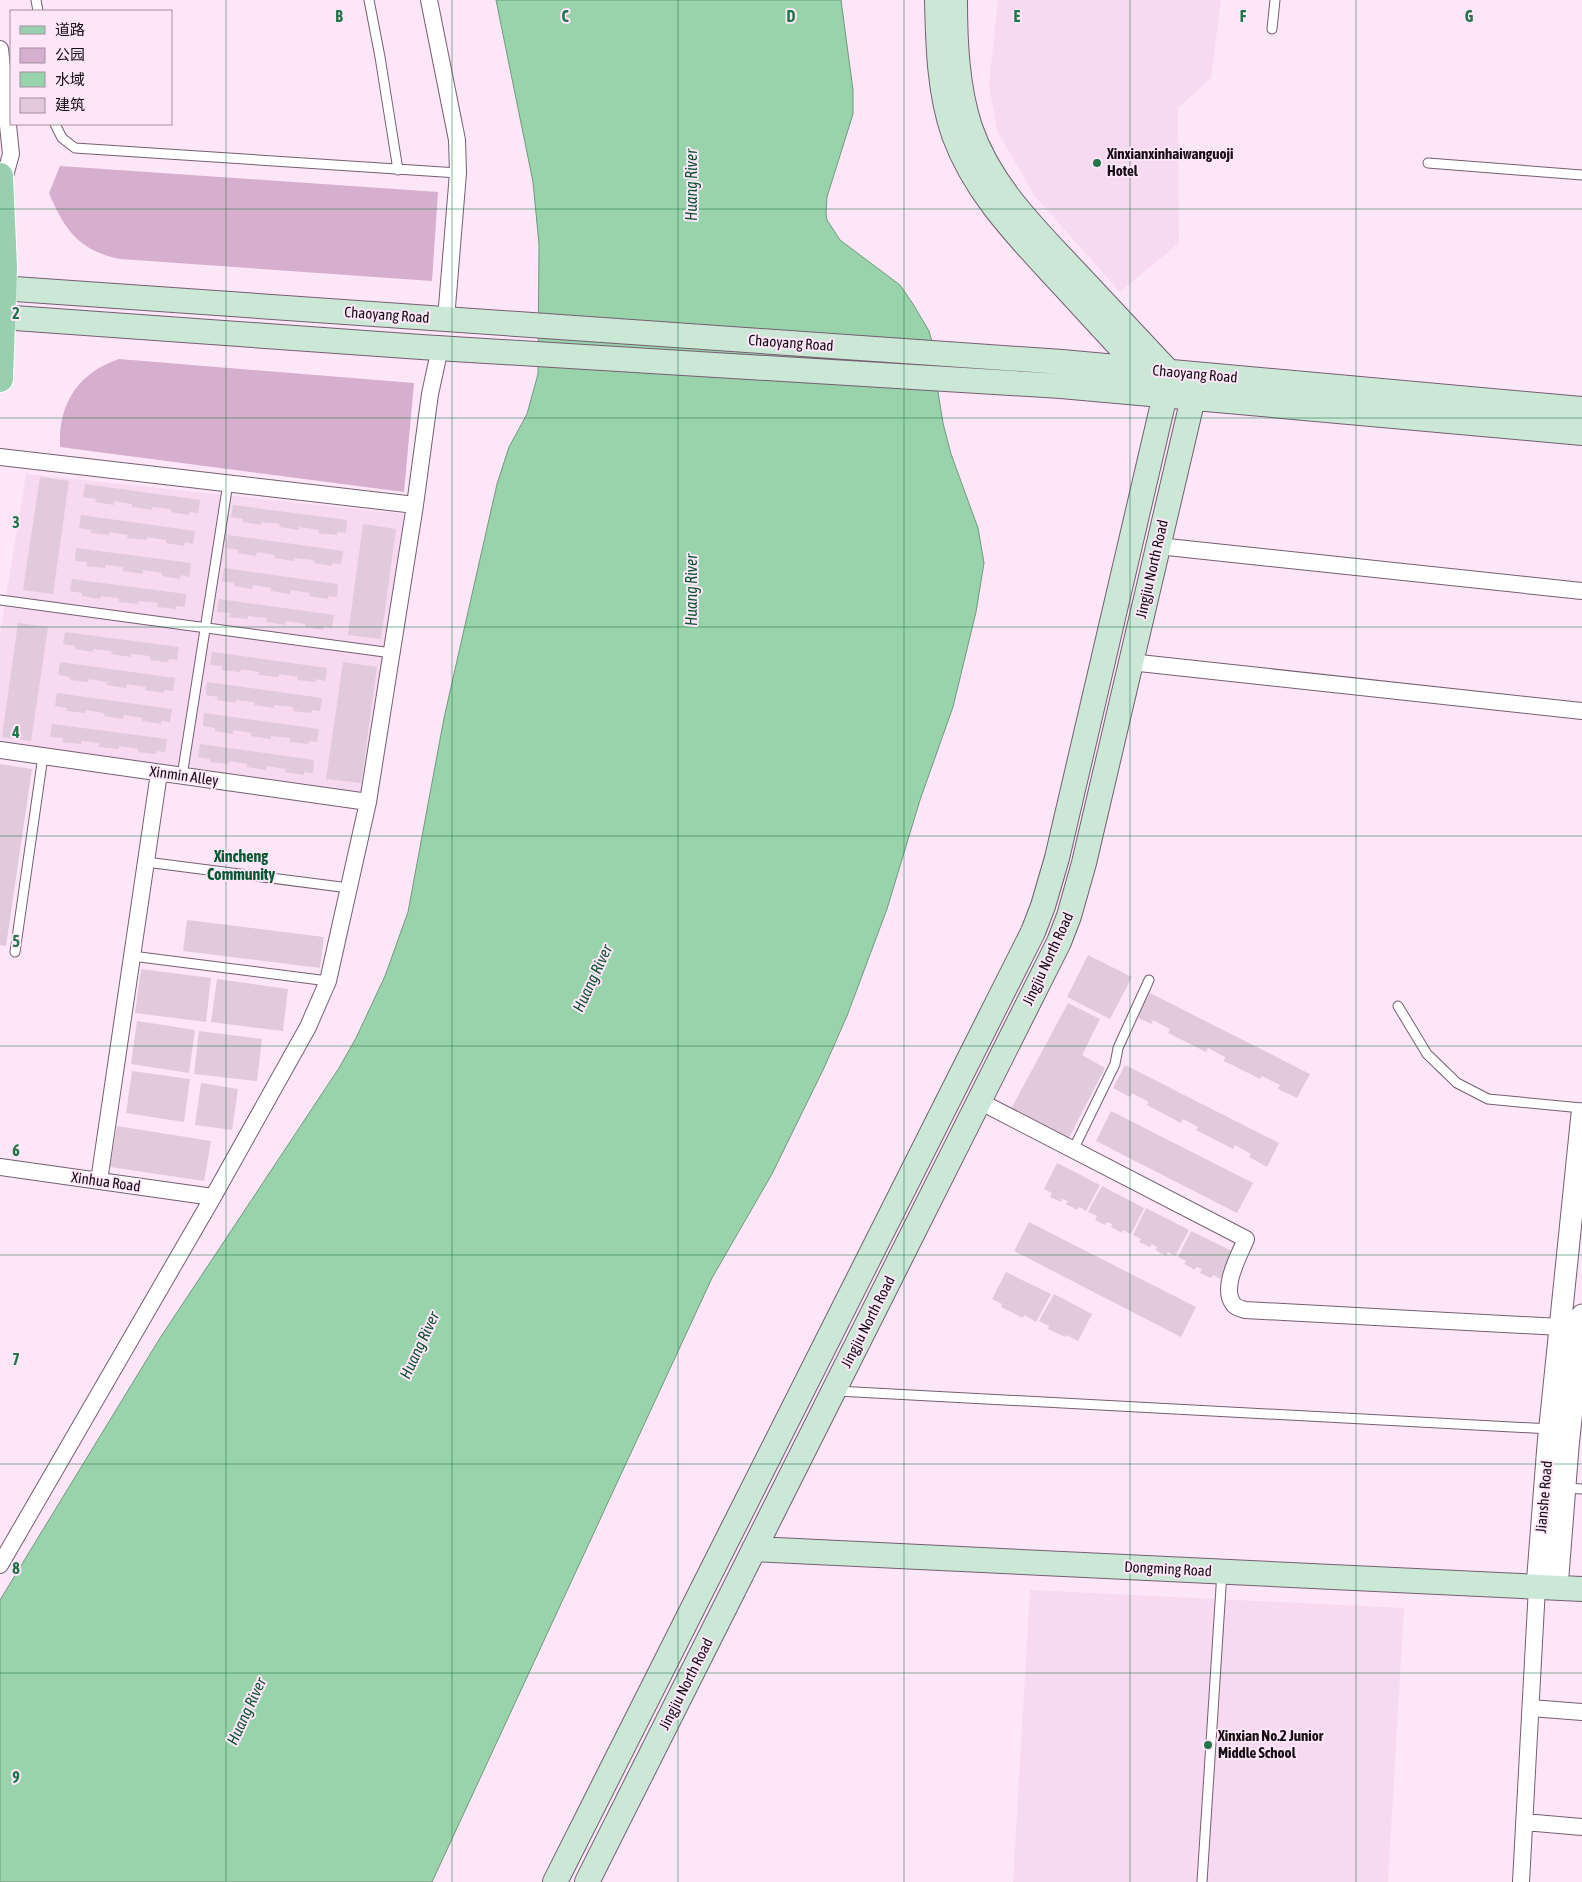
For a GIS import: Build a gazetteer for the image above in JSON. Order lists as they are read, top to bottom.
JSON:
{
  "streets": {
    "main road": ["Chaoyang Road", "Jingjiu North Road", "Dongming Road"],
    "street": ["Xinmin Alley", "Xinhua Road", "Jianshe Road"]
  },
  "crossings": [
    ["Chaoyang Road", "Jingjiu North Road"],
    ["Jingjiu North Road", "Dongming Road"],
    ["Jianshe Road", "Dongming Road"]
  ],
  "districts": ["Xincheng Community"],
  "water": ["Huang River"],
  "places": ["Xinxianxinhaiwanguoji Hotel", "Xinxian No.2 Junior Middle School"],
  "legend": [
    "道路",
    "公园",
    "水域",
    "建筑"
  ],
  "grid": {
    "columns": [
      "B",
      "C",
      "D",
      "E",
      "F",
      "G"
    ],
    "rows": [
      "2",
      "3",
      "4",
      "5",
      "6",
      "7",
      "8",
      "9"
    ]
  }
}
